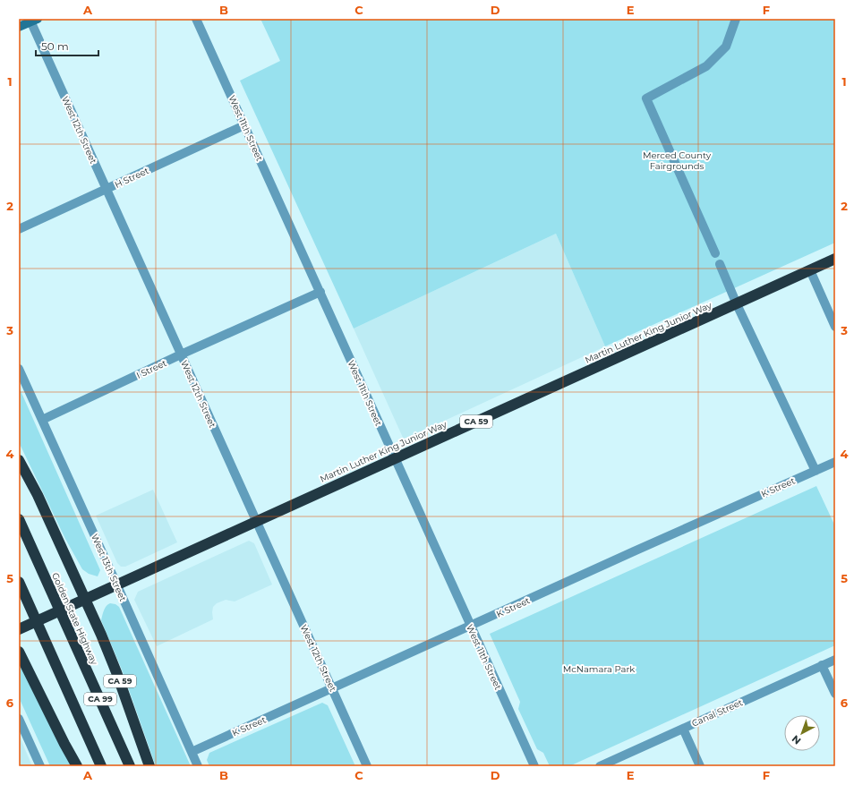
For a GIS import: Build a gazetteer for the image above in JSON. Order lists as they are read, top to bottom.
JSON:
{
  "streets": {
    "highway": [
      "Martin Luther King Junior Way",
      "CA 59",
      "Golden State Highway",
      "CA 99"
    ],
    "street": [
      "West 11th Street",
      "West 12th Street",
      "H Street",
      "I Street",
      "K Street",
      "West 13th Street",
      "Canal Street"
    ]
  },
  "crossings": [
    ["West 11th Street", "H Street"],
    ["West 11th Street", "Martin Luther King Junior Way"],
    ["West 11th Street", "I Street"],
    ["West 11th Street", "K Street"],
    ["West 12th Street", "H Street"],
    ["West 12th Street", "Martin Luther King Junior Way"],
    ["West 12th Street", "I Street"],
    ["West 12th Street", "K Street"],
    ["Martin Luther King Junior Way", "CA 59"],
    ["Martin Luther King Junior Way", "West 13th Street"],
    ["I Street", "West 13th Street"],
    ["K Street", "West 13th Street"]
  ],
  "parks": ["Merced County Fairgrounds", "McNamara Park"],
  "scale_bar": "50 m",
  "north": "bottom left",
  "grid": {
    "columns": [
      "A",
      "B",
      "C",
      "D",
      "E",
      "F"
    ],
    "rows": [
      "1",
      "2",
      "3",
      "4",
      "5",
      "6"
    ]
  }
}
